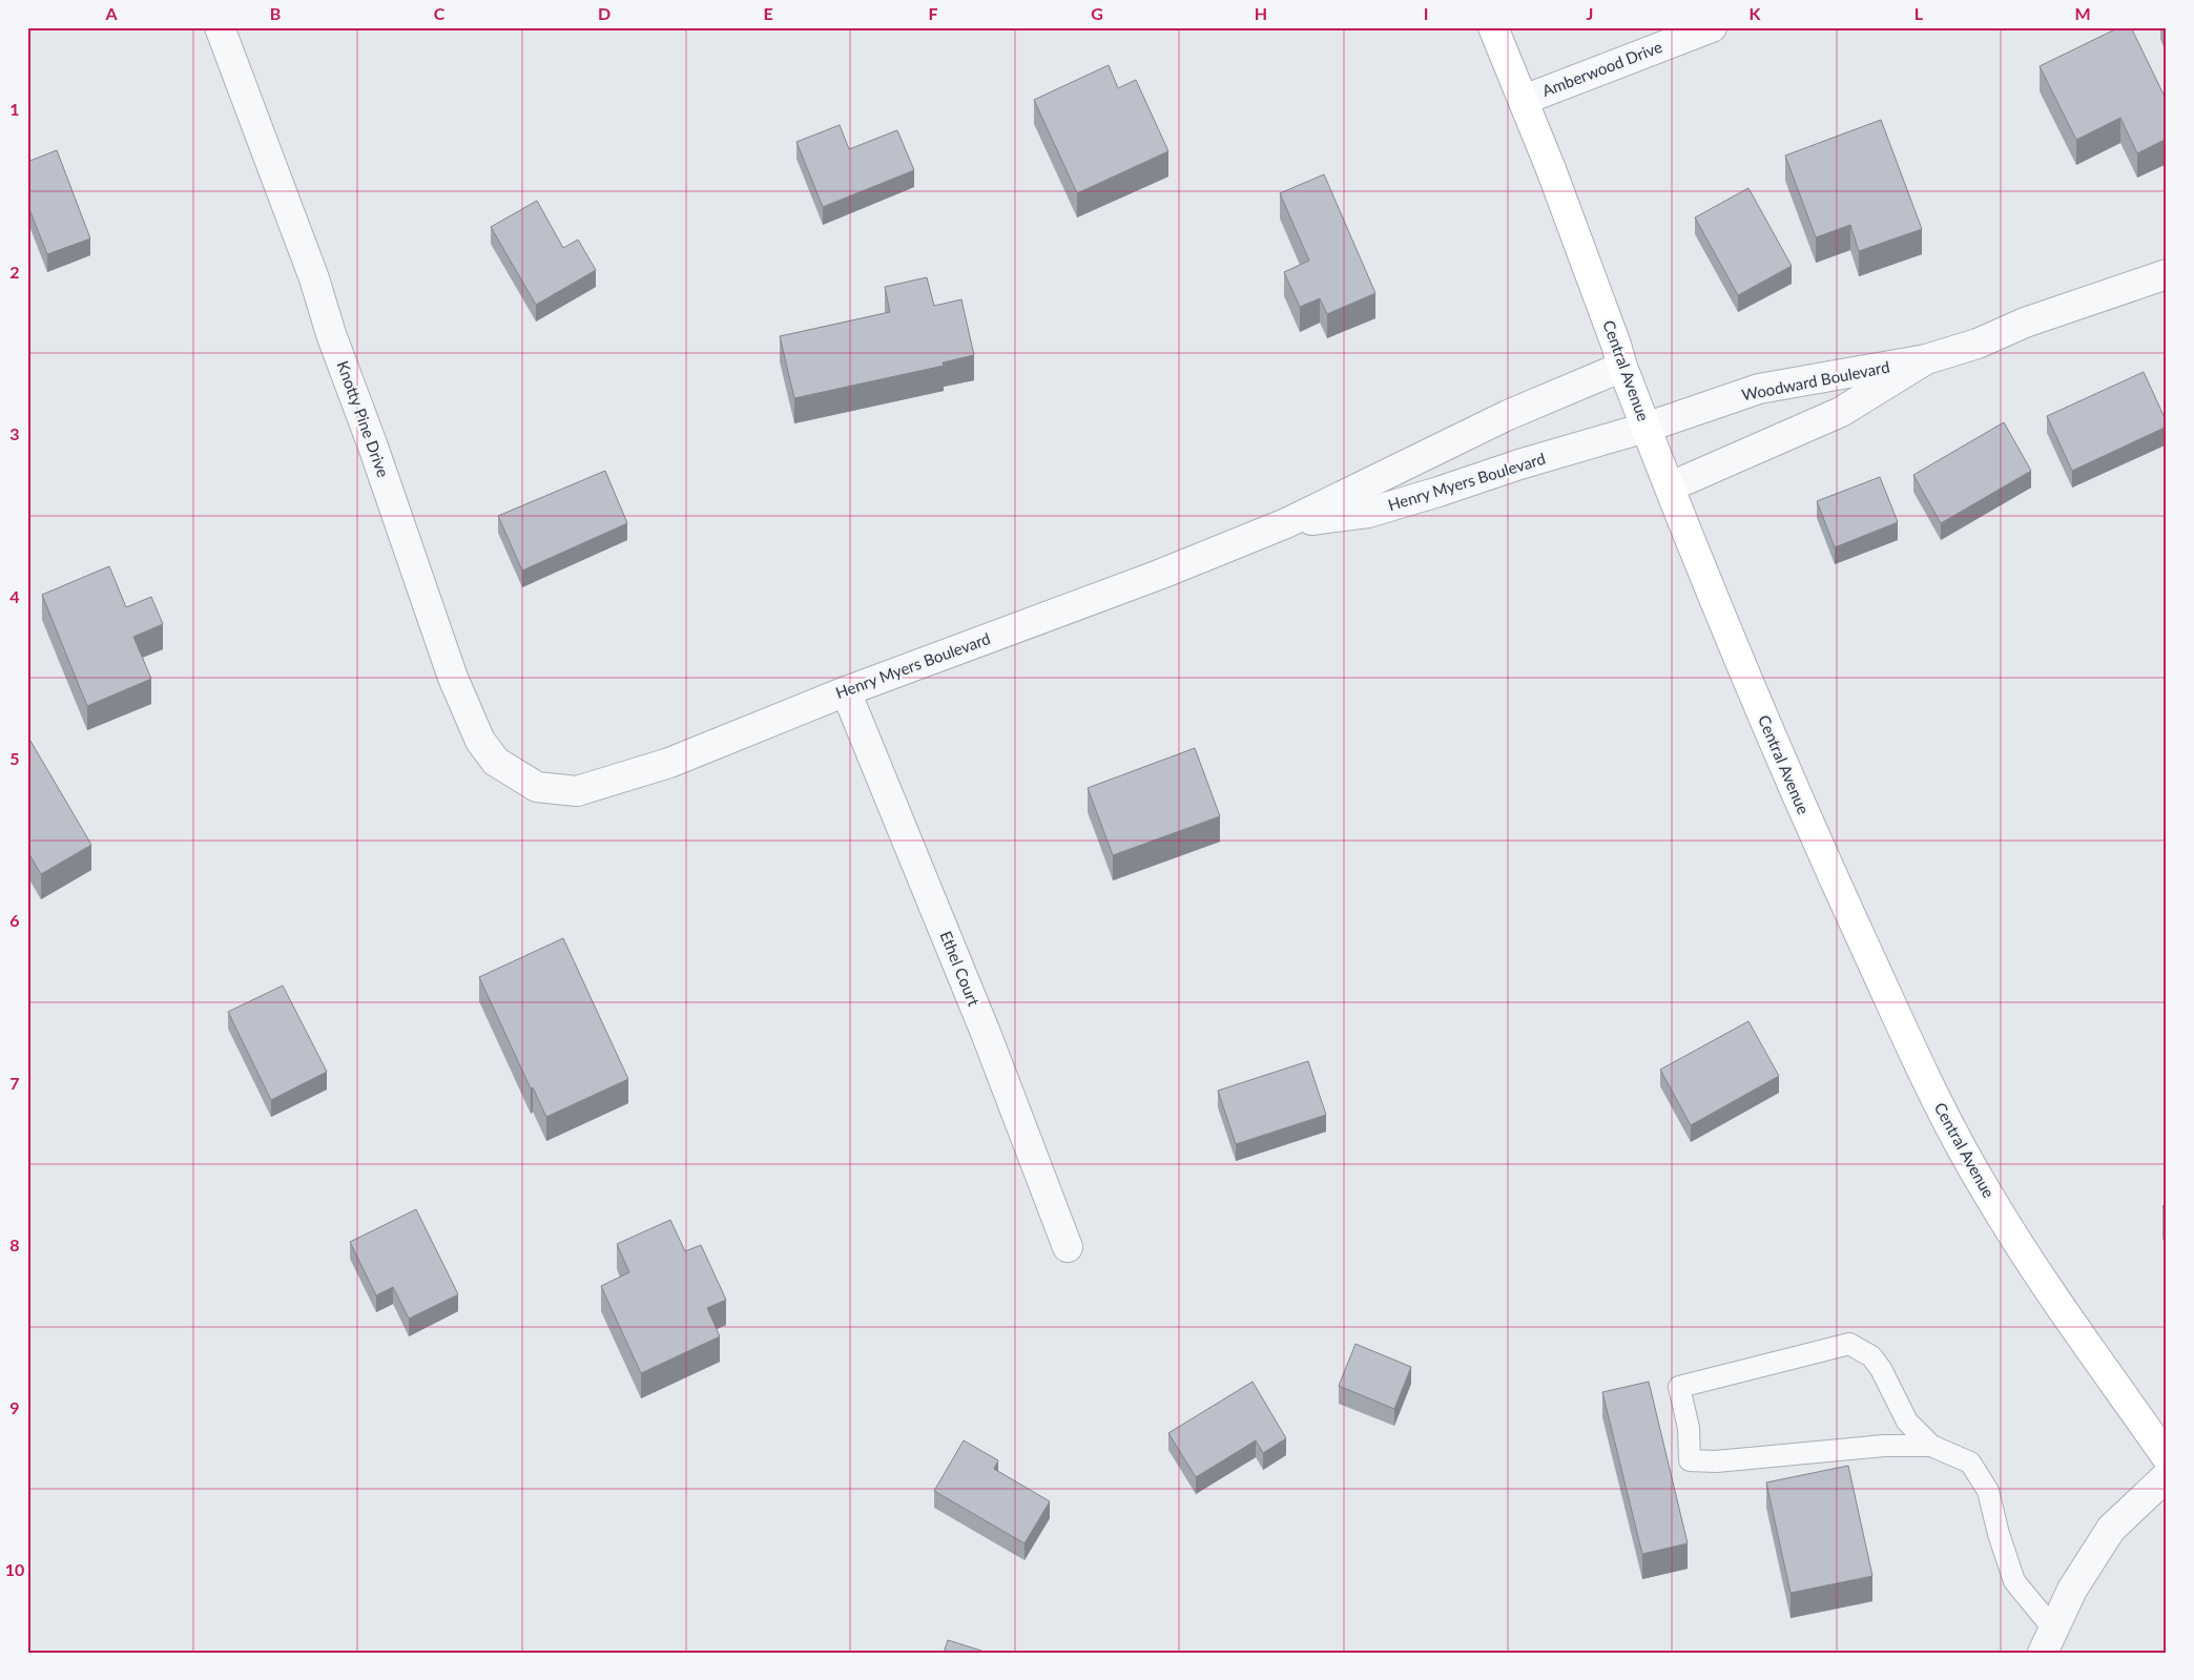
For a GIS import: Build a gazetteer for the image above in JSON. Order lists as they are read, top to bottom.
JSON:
{
  "streets": {
    "street": [
      "Amberwood Drive",
      "Central Avenue",
      "Woodward Boulevard",
      "Knotty Pine Drive",
      "Henry Myers Boulevard",
      "Ethel Court"
    ]
  },
  "crossings": [
    ["Amberwood Drive", "Central Avenue"],
    ["Central Avenue", "Woodward Boulevard"],
    ["Central Avenue", "Henry Myers Boulevard"],
    ["Woodward Boulevard", "Henry Myers Boulevard"],
    ["Knotty Pine Drive", "Henry Myers Boulevard"],
    ["Henry Myers Boulevard", "Ethel Court"]
  ],
  "grid": {
    "columns": [
      "A",
      "B",
      "C",
      "D",
      "E",
      "F",
      "G",
      "H",
      "I",
      "J",
      "K",
      "L",
      "M"
    ],
    "rows": [
      "1",
      "2",
      "3",
      "4",
      "5",
      "6",
      "7",
      "8",
      "9",
      "10"
    ]
  }
}
